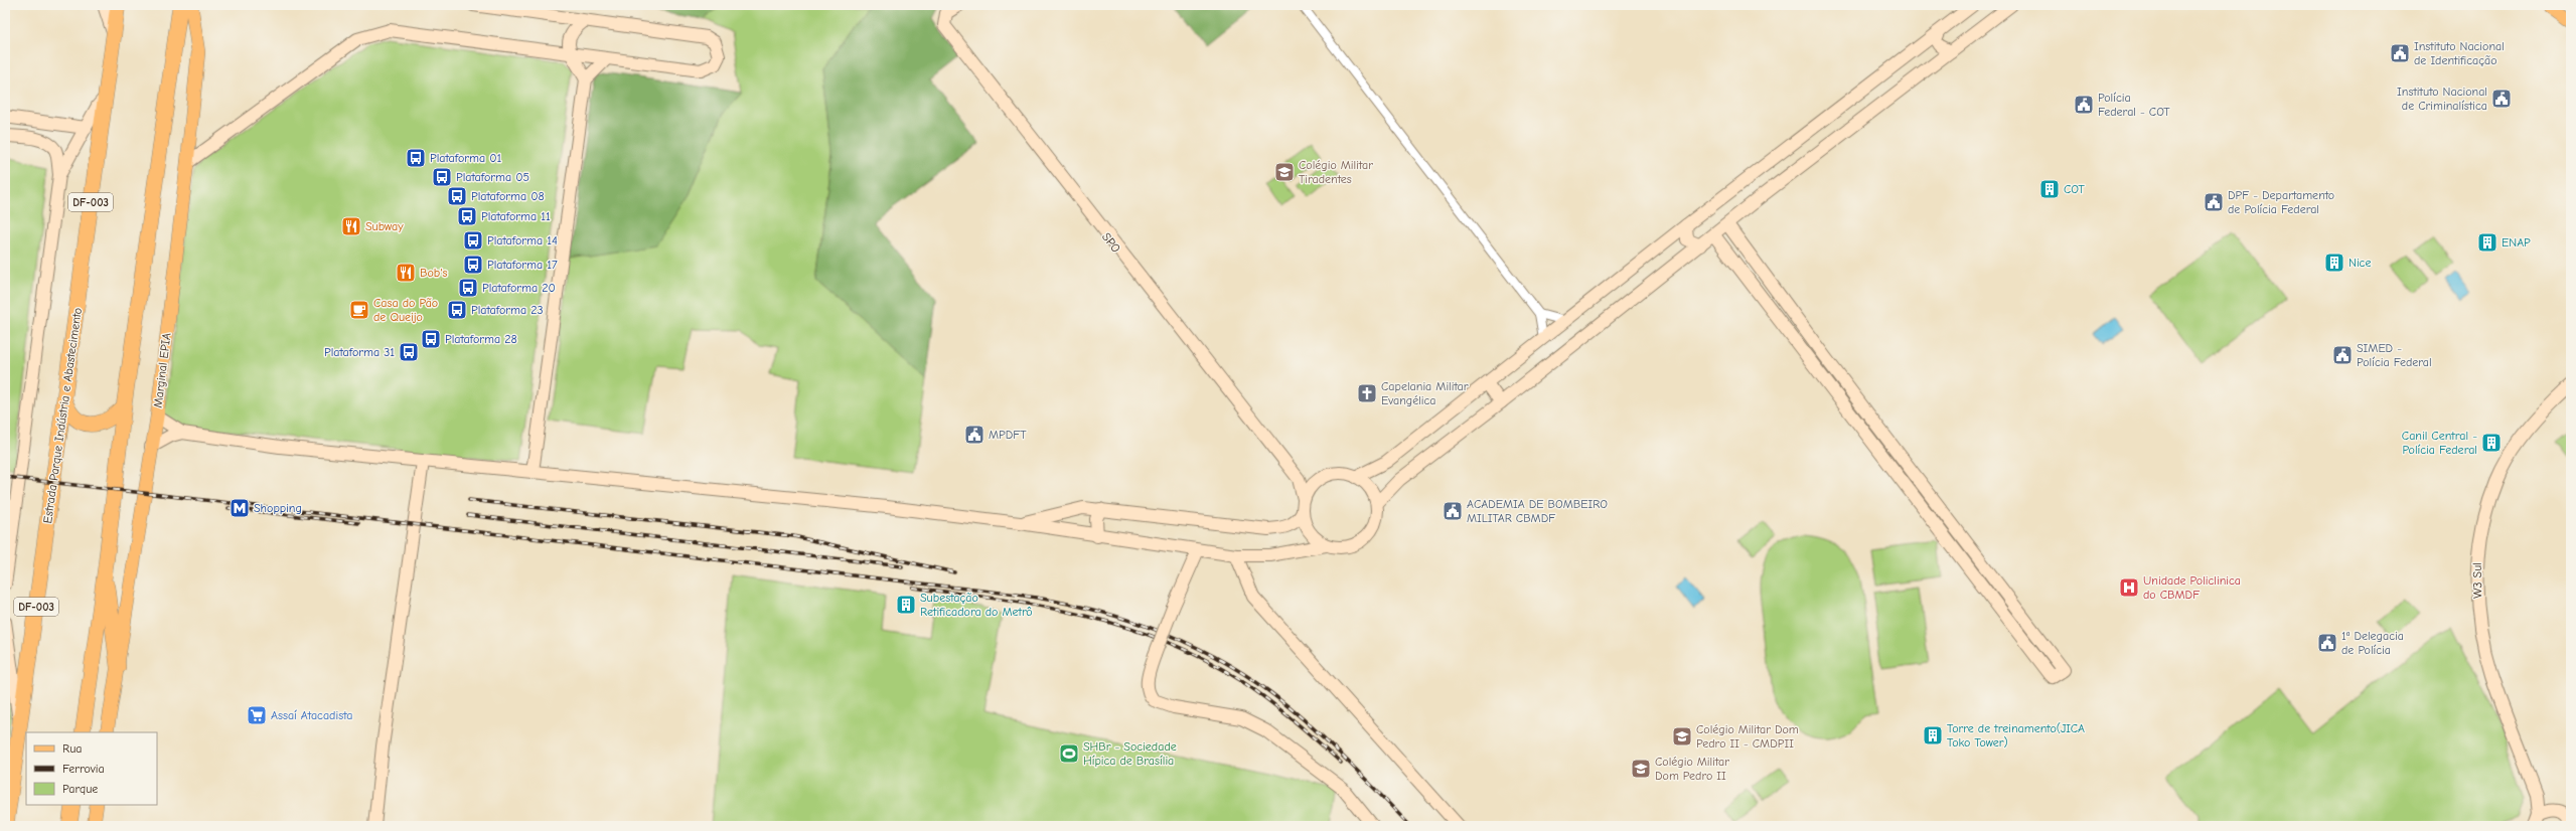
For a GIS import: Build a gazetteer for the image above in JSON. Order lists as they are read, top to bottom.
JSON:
{
  "streets": {
    "highway": ["DF-003", "Estrada Parque Indústria e Abastecimento"],
    "main road": ["Marginal EPIA"],
    "street": ["SPO", "W3 Sul"]
  },
  "places": {
    "public building": [
      "Instituto Nacional de Identificação",
      "Instituto Nacional de Criminalística",
      "Polícia Federal - COT",
      "DPF - Departamento de Polícia Federal",
      "SIMED - Polícia Federal",
      "MPDFT",
      "ACADEMIA DE BOMBEIRO MILITAR CBMDF",
      "1ª Delegacia de Polícia"
    ],
    "bus stop": [
      "Plataforma 01",
      "Plataforma 05",
      "Plataforma 08",
      "Plataforma 11",
      "Plataforma 14",
      "Plataforma 17",
      "Plataforma 20",
      "Plataforma 23",
      "Plataforma 28",
      "Plataforma 31"
    ],
    "school or university": ["Colégio Militar Tiradentes", "Colégio Militar Dom Pedro II - CMDPII", "Colégio Militar Dom Pedro II"],
    "building": [
      "COT",
      "ENAP",
      "Nice",
      "Canil Central - Polícia Federal",
      "Subestação Retificadora do Metrô",
      "Torre de treinamento(JICA Toko Tower)"
    ],
    "restaurant": ["Subway", "Bob's"],
    "cafe": ["Casa do Pão de Queijo"],
    "church": ["Capelania Militar Evangélica"],
    "metro station": ["Shopping"],
    "hospital": ["Unidade Policlinica do CBMDF"],
    "supermarket": ["Assaí Atacadista"],
    "sports": ["SHBr - Sociedade Hípica de Brasília"]
  },
  "legend": ["Rua", "Ferrovia", "Parque"]
}
